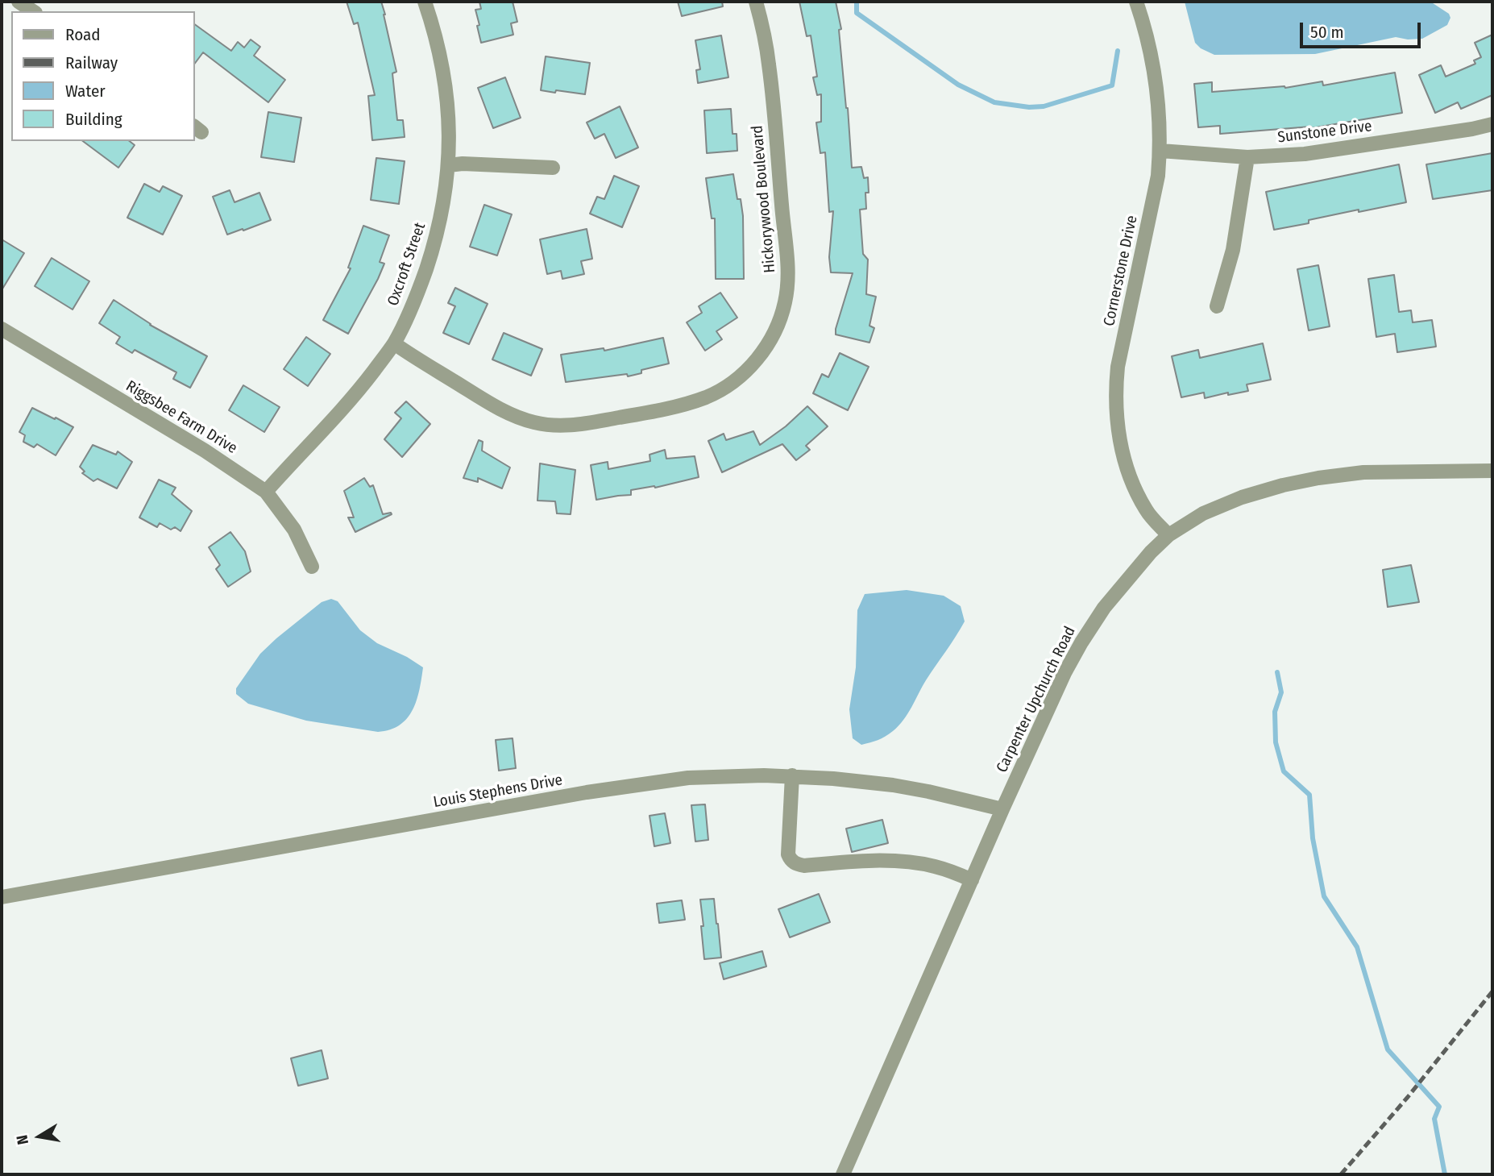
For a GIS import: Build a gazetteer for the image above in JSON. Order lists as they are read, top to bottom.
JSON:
{
  "streets": {
    "street": [
      "Sunstone Drive",
      "Hickorywood Boulevard",
      "Oxcroft Street",
      "Cornerstone Drive",
      "Riggsbee Farm Drive",
      "Carpenter Upchurch Road",
      "Louis Stephens Drive"
    ]
  },
  "crossings": [
    ["Sunstone Drive", "Cornerstone Drive"],
    ["Hickorywood Boulevard", "Oxcroft Street"],
    ["Oxcroft Street", "Riggsbee Farm Drive"],
    ["Cornerstone Drive", "Carpenter Upchurch Road"],
    ["Carpenter Upchurch Road", "Louis Stephens Drive"]
  ],
  "legend": [
    "Road",
    "Railway",
    "Water",
    "Building"
  ],
  "scale_bar": "50 m",
  "north": "left"
}
